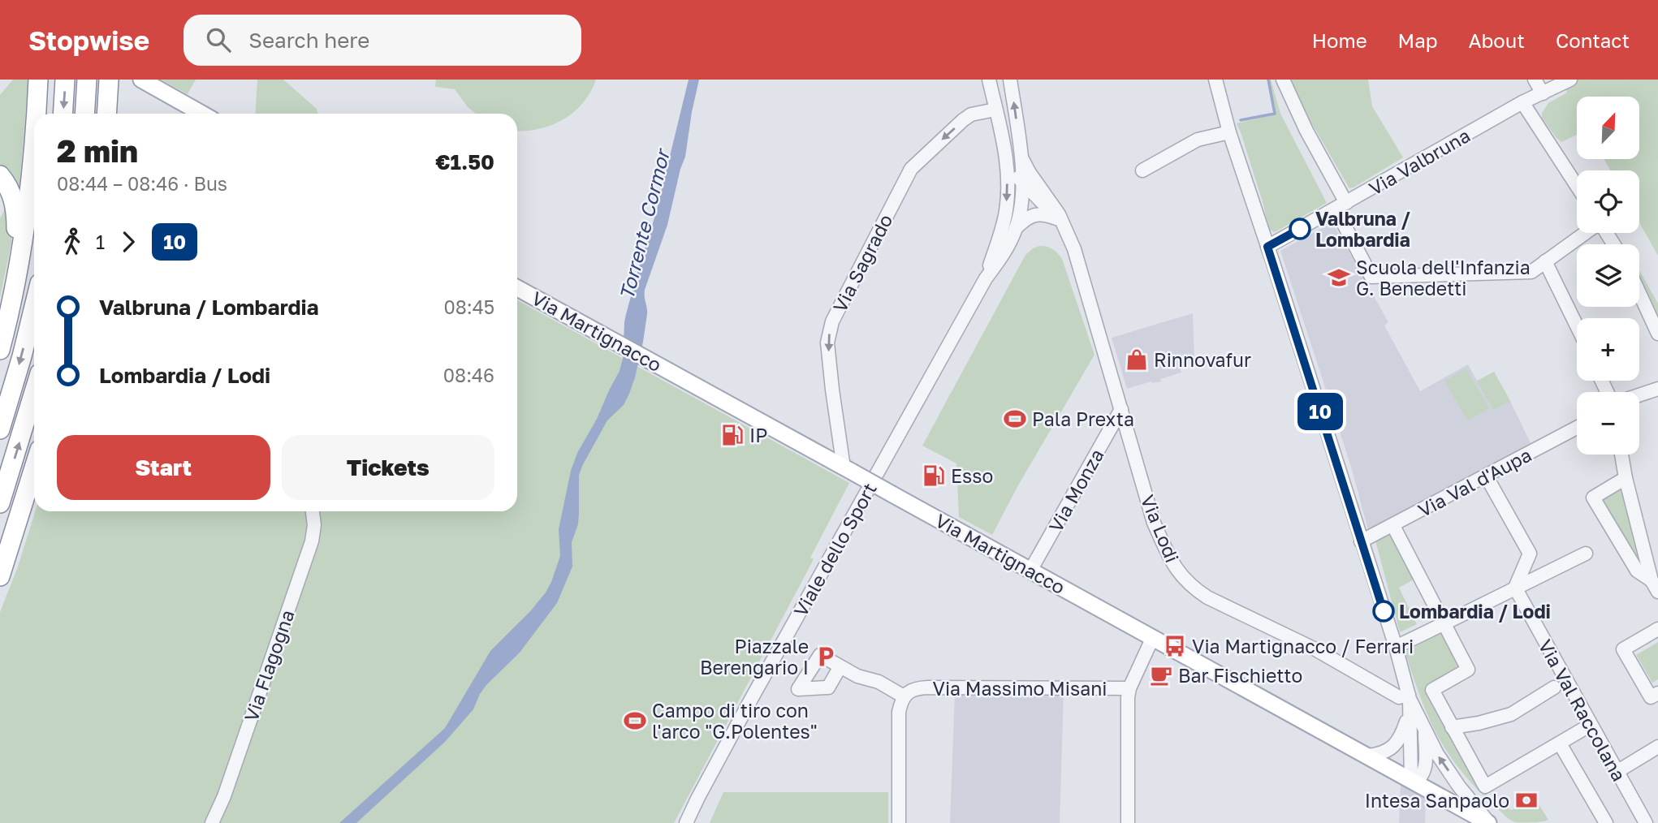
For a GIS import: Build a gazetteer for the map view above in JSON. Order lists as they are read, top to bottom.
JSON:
{
  "streets": {
    "main road": ["Via Martignacco"],
    "street": [
      "Via Valbruna",
      "Via Sagrado",
      "Via Val d'Aupa",
      "Via Monza",
      "Via Lodi",
      "Viale dello Sport",
      "Via Flagogna",
      "Via Massimo Misani",
      "Via Val Raccolana"
    ]
  },
  "crossings": [
    ["Via Sagrado", "Via Martignacco"],
    ["Via Sagrado", "Viale dello Sport"],
    ["Via Martignacco", "Via Monza"],
    ["Via Monza", "Via Lodi"],
    ["Via Lodi", "Viale dello Sport"]
  ],
  "one_way": ["Via Sagrado"],
  "water": ["Torrente Cormor"],
  "places": {
    "other": ["Valbruna / Lombardia", "Lombardia / Lodi"],
    "school or university": ["Scuola dell'Infanzia G. Benedetti"],
    "shop": ["Rinnovafur"],
    "sports": ["Pala Prexta", "Campo di tiro con l'arco \"G.Polentes\""],
    "fuel station": ["IP", "Esso"],
    "bus stop": ["Via Martignacco / Ferrari"],
    "parking": ["Piazzale Berengario I"],
    "cafe": ["Bar Fischietto"],
    "bank": ["Intesa Sanpaolo"]
  },
  "lines": ["bus line 10"],
  "north": "top right",
  "page": {
    "header": "Stopwise",
    "search": "Search here",
    "nav": [
      "Home",
      "Map",
      "About",
      "Contact"
    ],
    "on_map": "10",
    "map_buttons": ["+", "−"],
    "heading": ["2 min", "08:44 – 08:46 · Bus", "€1.50"],
    "legs": ["1", "10"],
    "list": [
      {
        "name": "Valbruna / Lombardia",
        "value": "08:45"
      },
      {
        "name": "Lombardia / Lodi",
        "value": "08:46"
      }
    ],
    "buttons": ["Start", "Tickets"]
  }
}
